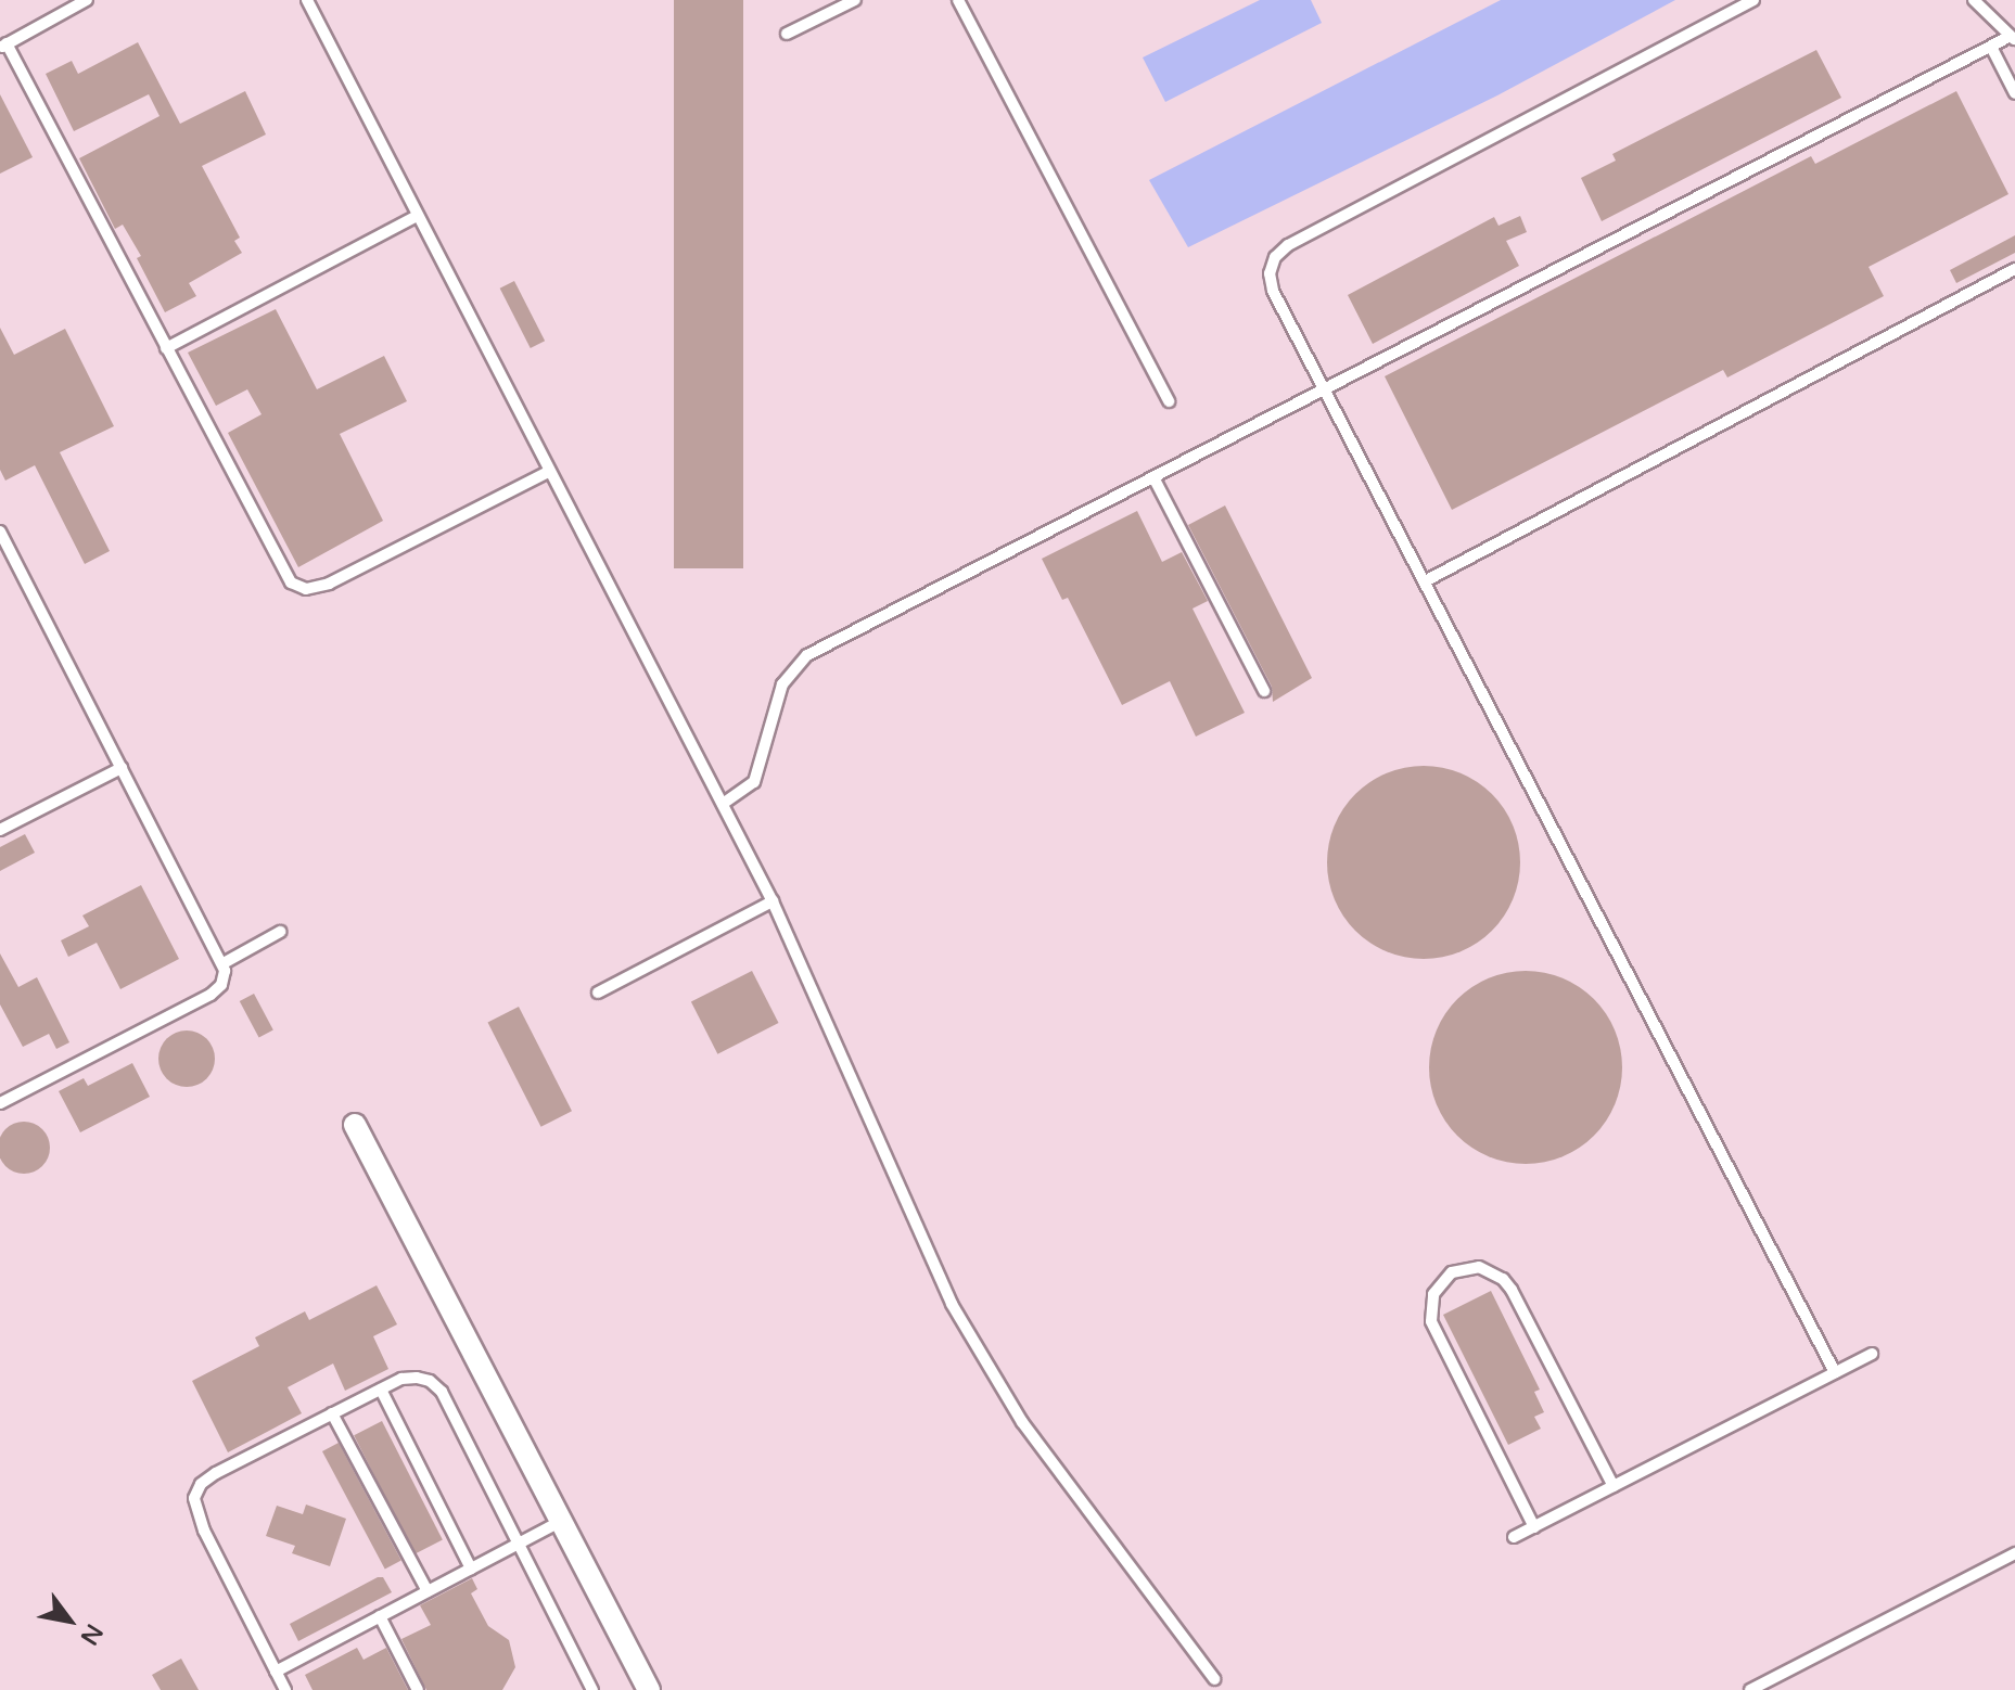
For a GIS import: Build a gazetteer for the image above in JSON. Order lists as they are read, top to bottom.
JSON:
{
  "north": "bottom right"
}
